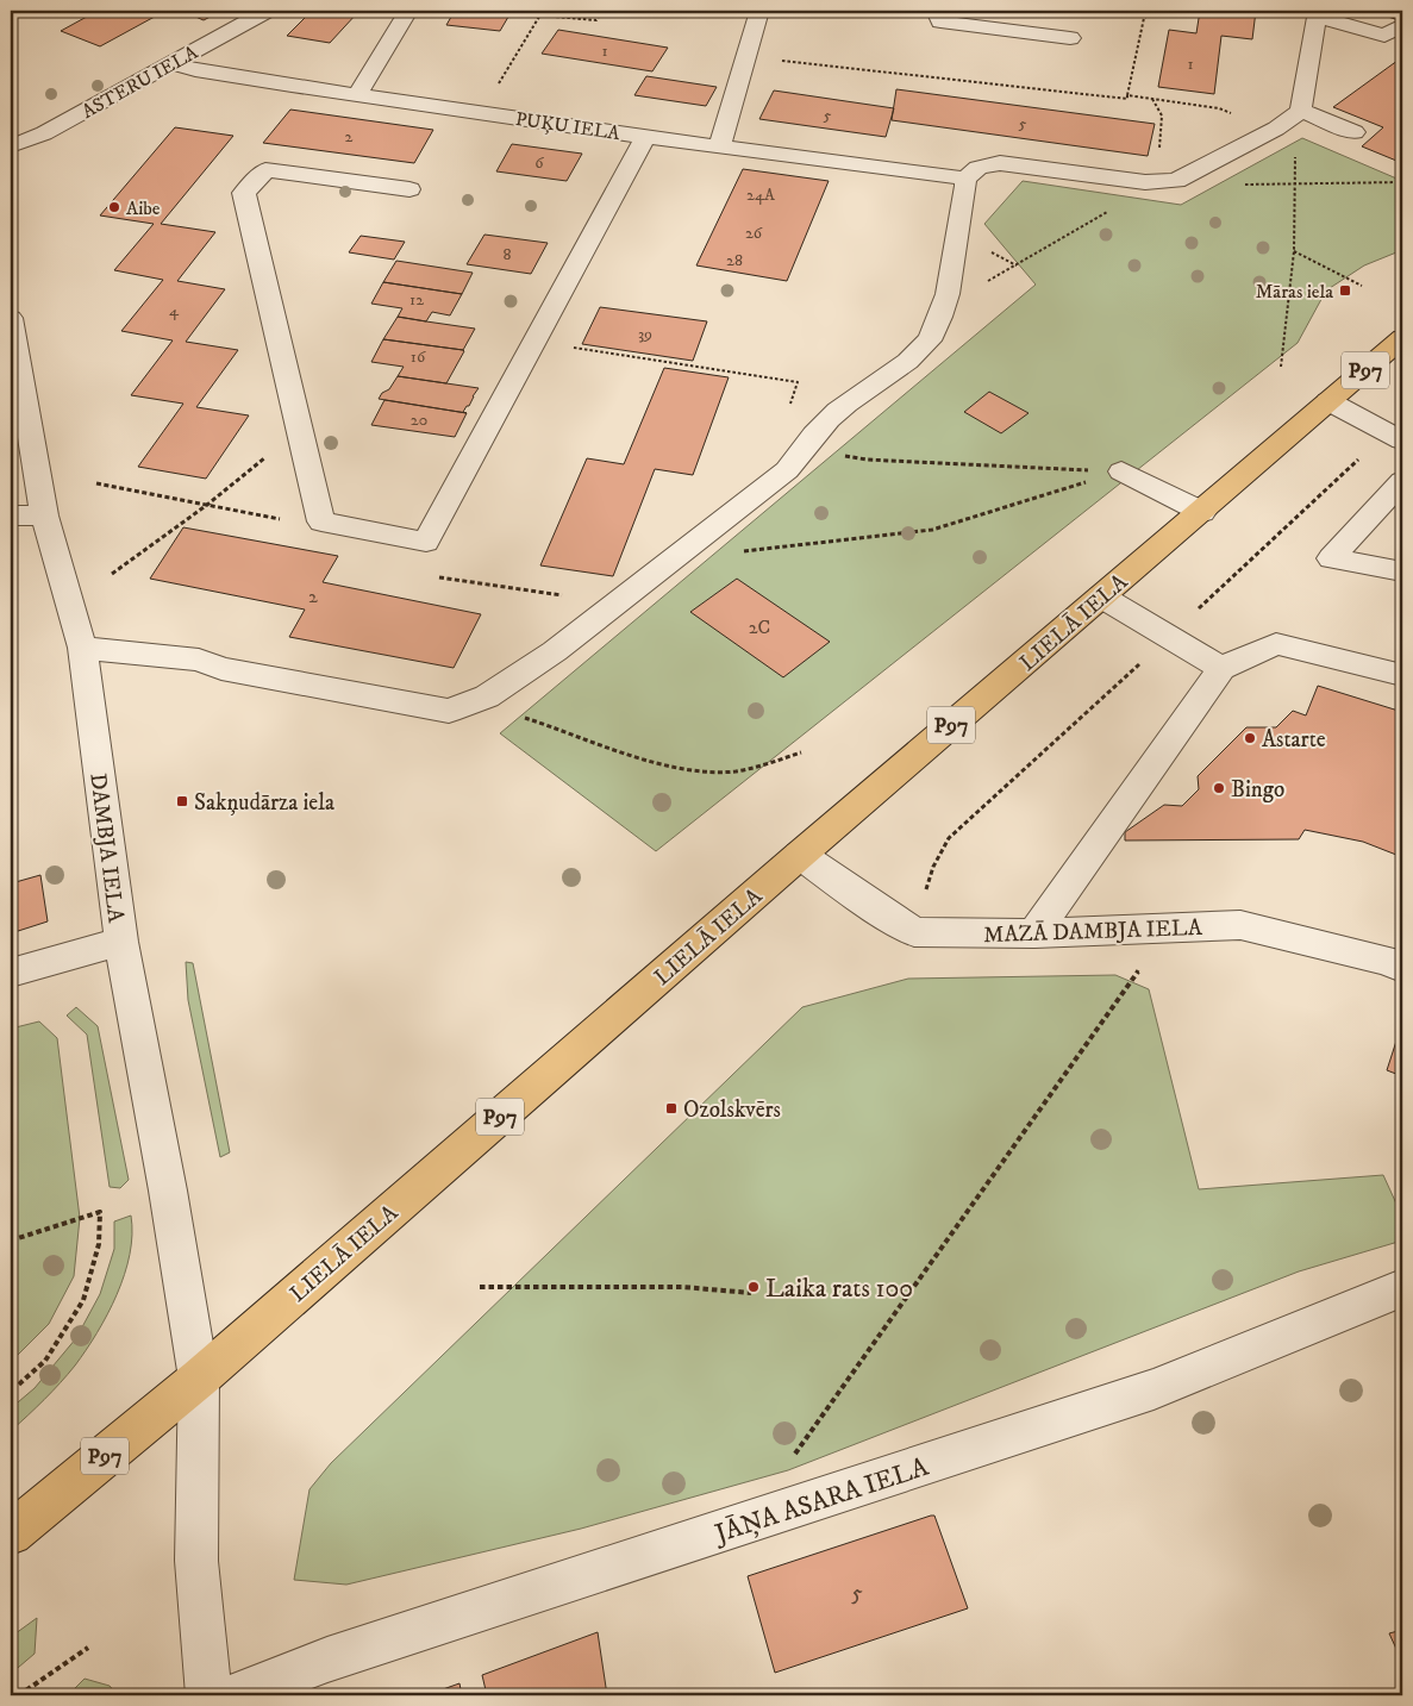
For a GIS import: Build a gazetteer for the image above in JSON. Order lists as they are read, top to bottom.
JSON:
{
  "streets": {
    "main road": ["P97", "LIELĀ IELA"],
    "street": [
      "ASTERU IELA",
      "PUĶU IELA",
      "DAMBJA IELA",
      "MAZĀ DAMBJA IELA",
      "JĀŅA ASARA IELA"
    ]
  },
  "crossings": [
    ["ASTERU IELA", "PUĶU IELA"],
    ["LIELĀ IELA", "DAMBJA IELA"],
    ["LIELĀ IELA", "MAZĀ DAMBJA IELA"]
  ],
  "places": {
    "other": [
      "Aibe",
      "Astarte",
      "Bingo",
      "Laika rats 100"
    ],
    "transit": ["Māras iela", "Sakņudārza iela", "Ozolskvērs"]
  },
  "house_numbers": [
    "1",
    "1",
    "5",
    "5",
    "2",
    "6",
    "24A",
    "26",
    "8",
    "28",
    "12",
    "4",
    "39",
    "16",
    "20",
    "2",
    "2C",
    "5"
  ]
}
